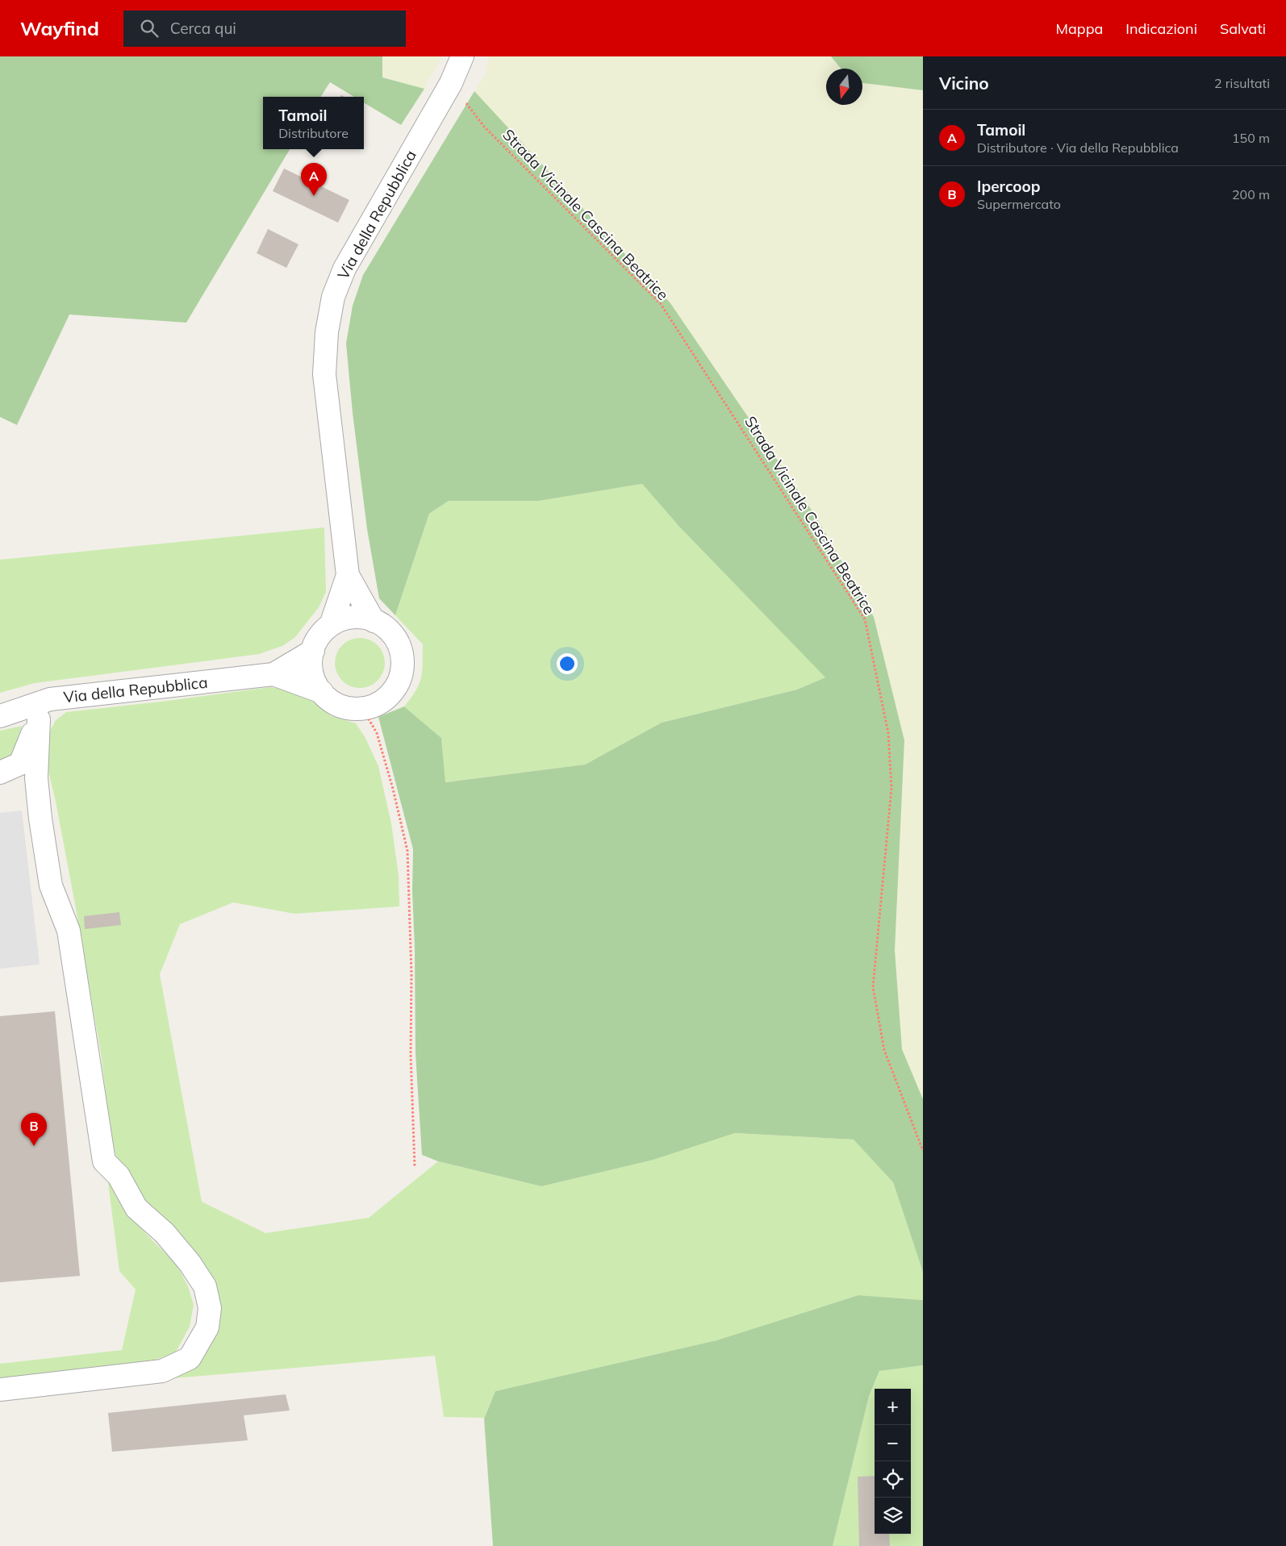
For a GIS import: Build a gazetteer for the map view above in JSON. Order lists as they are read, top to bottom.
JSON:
{
  "streets": {
    "street": ["Via della Repubblica"],
    "path": ["Strada Vicinale Cascina Beatrice"]
  },
  "crossings": [
    ["Via della Repubblica", "Strada Vicinale Cascina Beatrice"]
  ],
  "north": "bottom",
  "page": {
    "header": "Wayfind",
    "search": "Cerca qui",
    "nav": ["Mappa", "Indicazioni", "Salvati"],
    "heading": ["Vicino", "2 risultati"],
    "popup": ["Tamoil", "Distributore"],
    "list": [
      {
        "mark": "A",
        "name": "Tamoil",
        "note": "Distributore · Via della Repubblica",
        "value": "150 m"
      },
      {
        "mark": "B",
        "name": "Ipercoop",
        "note": "Supermercato",
        "value": "200 m"
      }
    ],
    "pins": ["A", "B"],
    "map_buttons": ["+", "−"]
  }
}
